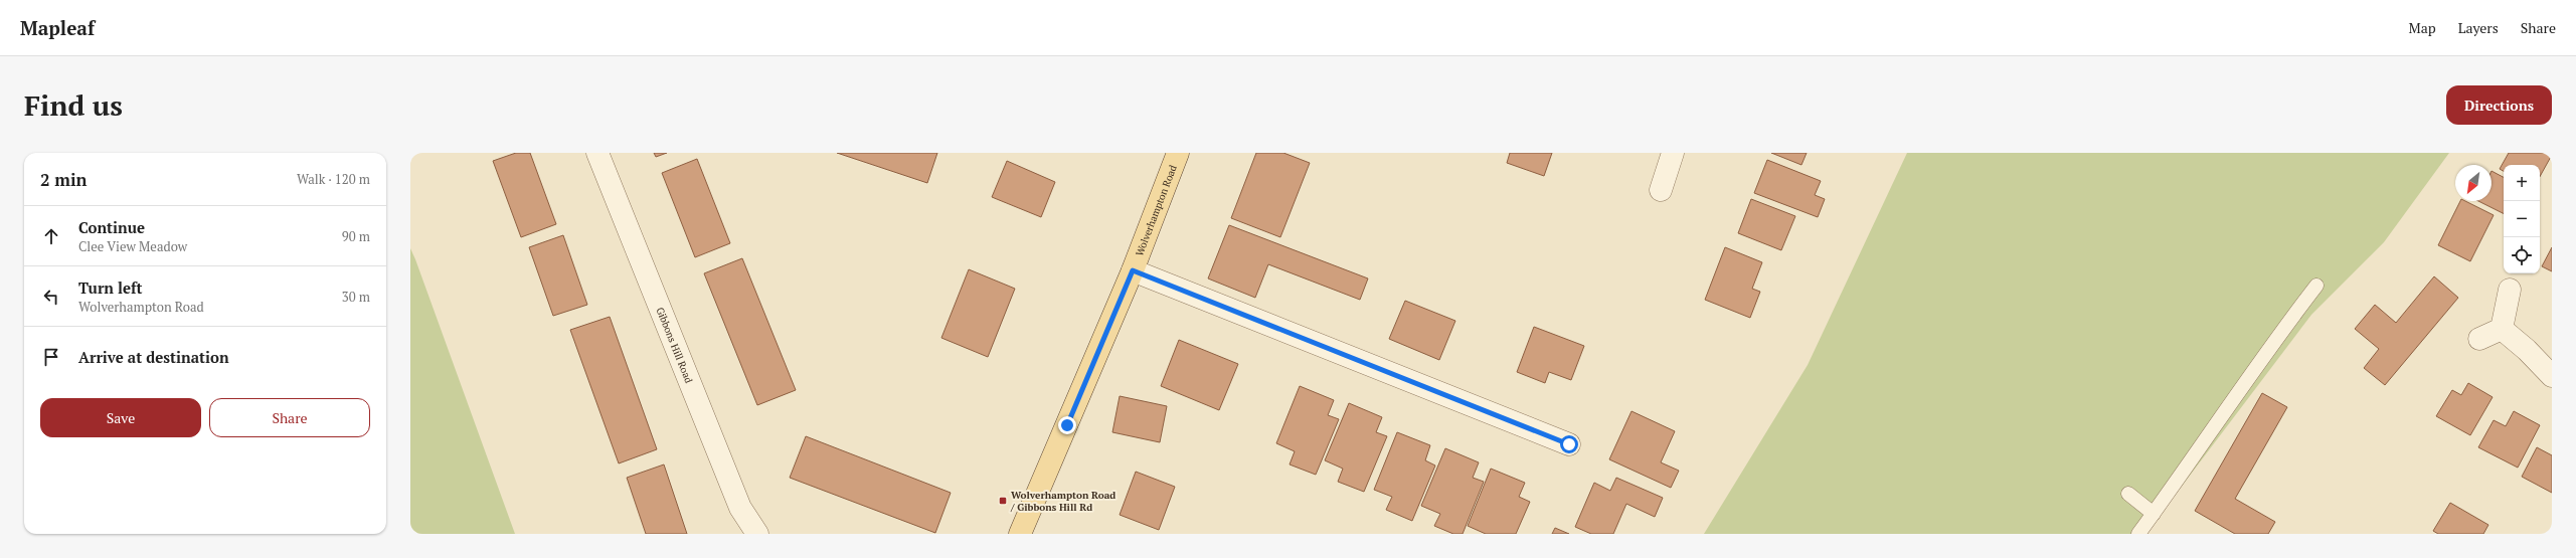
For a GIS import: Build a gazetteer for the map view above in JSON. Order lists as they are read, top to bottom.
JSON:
{
  "streets": {
    "main road": ["Wolverhampton Road"],
    "street": ["Gibbons Hill Road"]
  },
  "places": {
    "transit": ["Wolverhampton Road / Gibbons Hill Rd"]
  },
  "north": "bottom left",
  "page": {
    "header": "Mapleaf",
    "nav": ["Map", "Layers", "Share"],
    "buttons": [
      "Directions",
      ["Save", "Share"]
    ],
    "title": "Find us",
    "heading": ["2 min", "Walk · 120 m"],
    "map_buttons": ["+", "−"],
    "list": [
      ["Continue", "Clee View Meadow", "90 m"],
      ["Turn left", "Wolverhampton Road", "30 m"],
      "Arrive at destination"
    ]
  }
}
